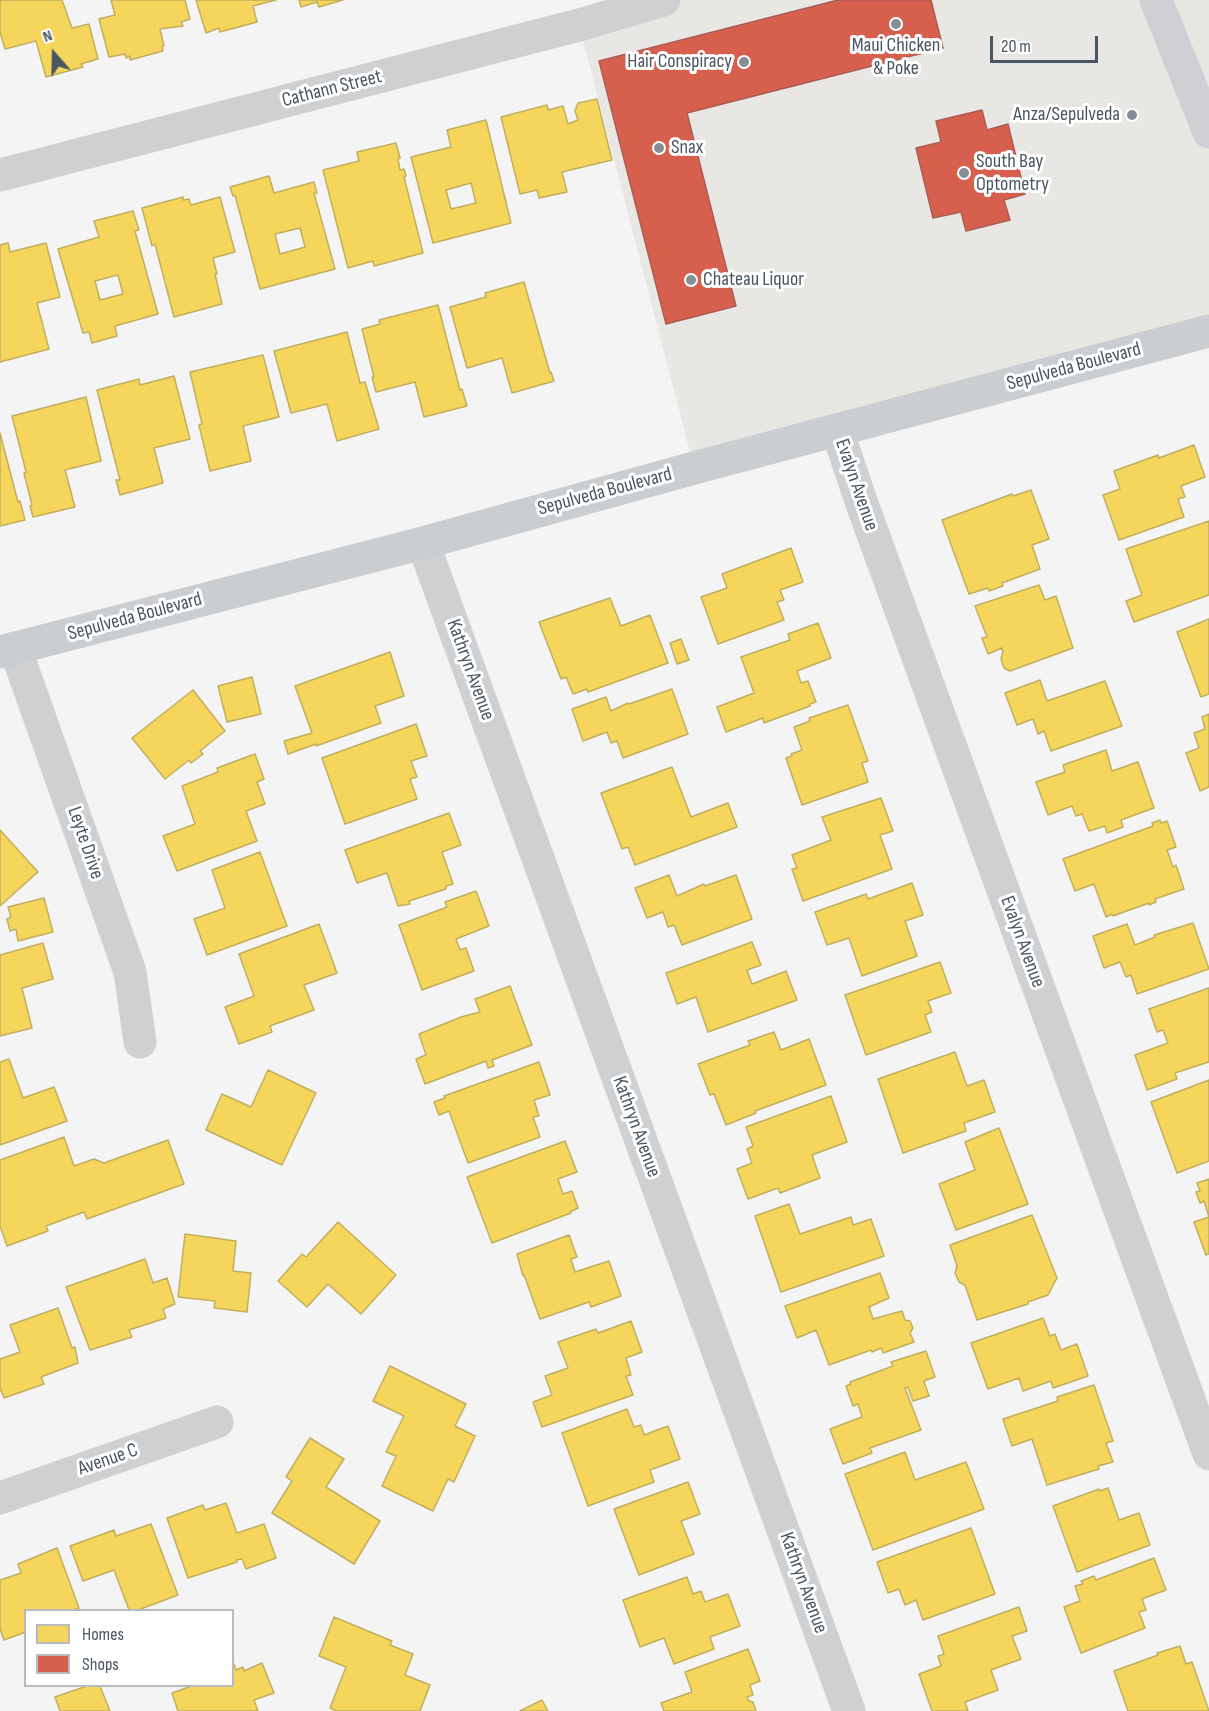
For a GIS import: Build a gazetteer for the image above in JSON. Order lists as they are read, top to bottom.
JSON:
{
  "streets": {
    "main road": ["Sepulveda Boulevard"],
    "street": [
      "Cathann Street",
      "Evalyn Avenue",
      "Kathryn Avenue",
      "Leyte Drive",
      "Avenue C"
    ]
  },
  "crossings": [
    ["Sepulveda Boulevard", "Evalyn Avenue"],
    ["Sepulveda Boulevard", "Kathryn Avenue"],
    ["Sepulveda Boulevard", "Leyte Drive"]
  ],
  "places": [
    "Maui Chicken & Poke",
    "Hair Conspiracy",
    "Anza/Sepulveda",
    "Snax",
    "South Bay Optometry",
    "Chateau Liquor"
  ],
  "legend": ["Homes", "Shops"],
  "scale_bar": "20 m",
  "north": "top"
}
